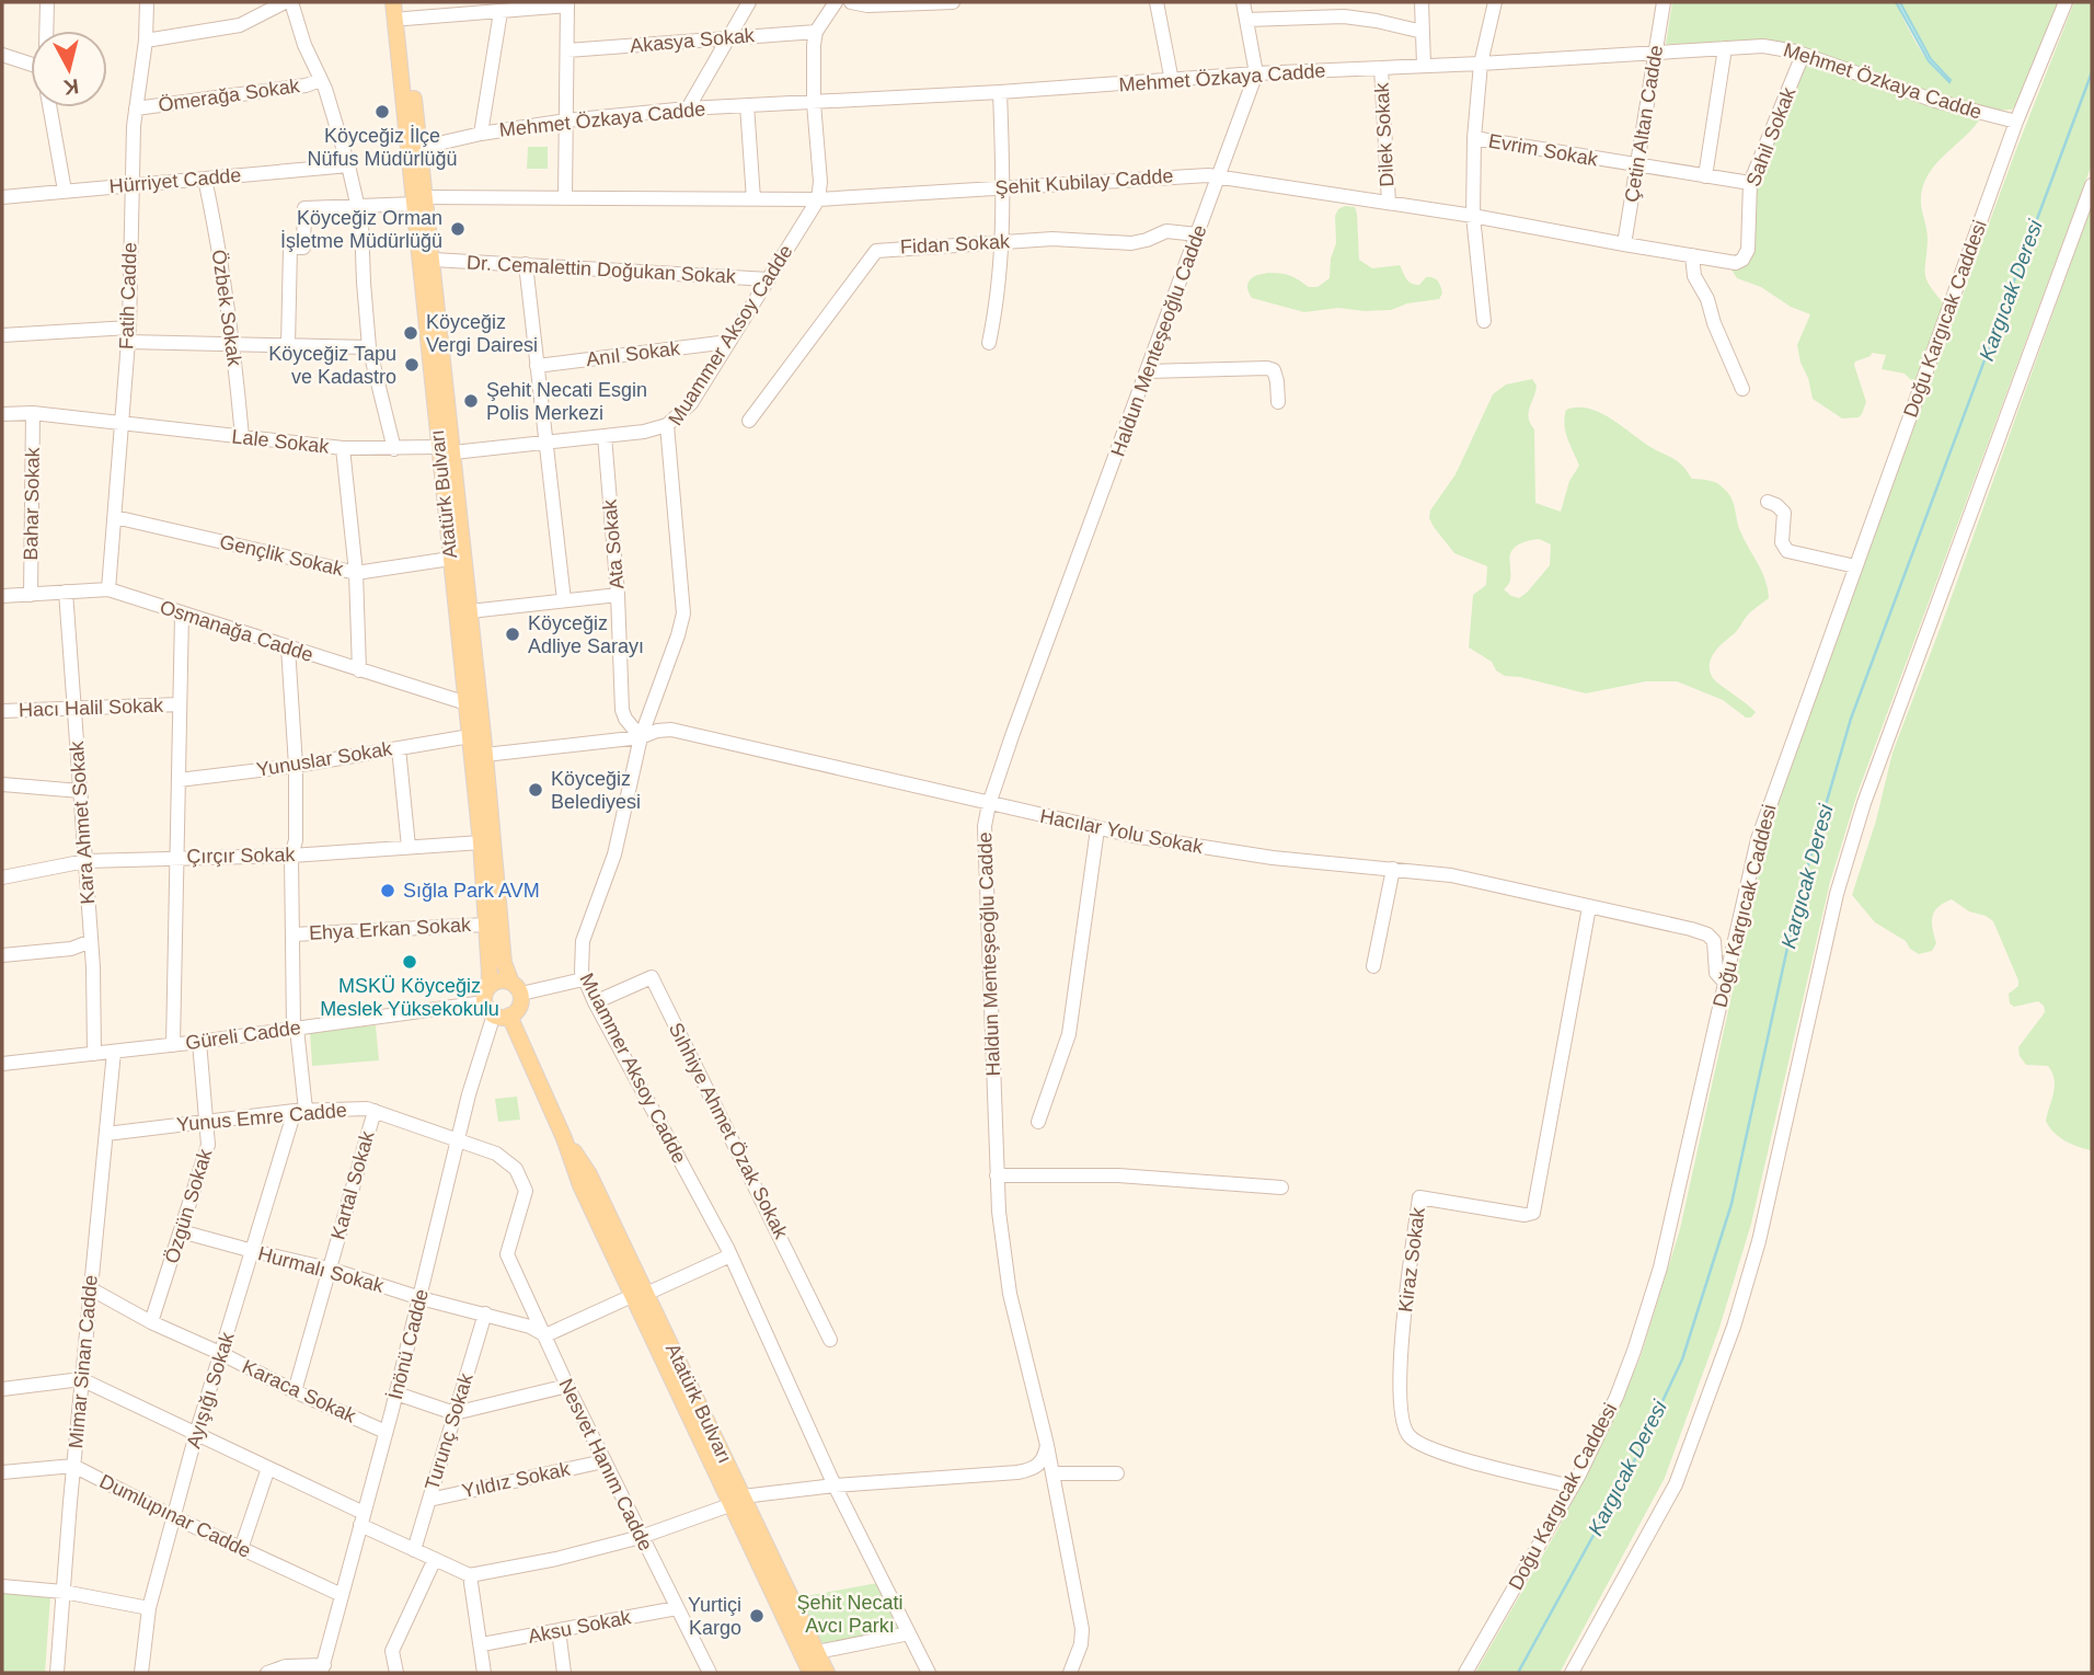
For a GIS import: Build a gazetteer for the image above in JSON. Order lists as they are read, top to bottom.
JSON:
{
  "streets": {
    "main road": ["Atatürk Bulvarı"],
    "street": [
      "Akasya Sokak",
      "Mehmet Özkaya Cadde",
      "Ömerağa Sokak",
      "Çetin Altan Cadde",
      "Dilek Sokak",
      "Sahil Sokak",
      "Evrim Sokak",
      "Hürriyet Cadde",
      "Şehit Kubilay Cadde",
      "Fidan Sokak",
      "Dr. Cemalettin Doğukan Sokak",
      "Fatih Cadde",
      "Özbek Sokak",
      "Doğu Kargıcak Caddesi",
      "Muammer Aksoy Cadde",
      "Haldun Menteşeoğlu Cadde",
      "Anıl Sokak",
      "Lale Sokak",
      "Bahar Sokak",
      "Ata Sokak",
      "Gençlik Sokak",
      "Osmanağa Cadde",
      "Hacı Halil Sokak",
      "Yunuslar Sokak",
      "Kara Ahmet Sokak",
      "Hacılar Yolu Sokak",
      "Çırçır Sokak",
      "Ehya Erkan Sokak",
      "Güreli Cadde",
      "Yunus Emre Cadde",
      "Sıhhiye Ahmet Özak Sokak",
      "Kartal Sokak",
      "Özgün Sokak",
      "Kiraz Sokak",
      "Hurmalı Sokak",
      "İnönü Cadde",
      "Mimar Sinan Cadde",
      "Ayışığı Sokak",
      "Karaca Sokak",
      "Turunç Sokak",
      "Nesvet Hanım Cadde",
      "Yıldız Sokak",
      "Dumlupınar Cadde",
      "Aksu Sokak"
    ]
  },
  "crossings": [
    ["Mehmet Özkaya Cadde", "Çetin Altan Cadde"],
    ["Mehmet Özkaya Cadde", "Dilek Sokak"],
    ["Mehmet Özkaya Cadde", "Sahil Sokak"],
    ["Mehmet Özkaya Cadde", "Doğu Kargıcak Caddesi"],
    ["Mehmet Özkaya Cadde", "Haldun Menteşeoğlu Cadde"],
    ["Mehmet Özkaya Cadde", "Atatürk Bulvarı"],
    ["Ömerağa Sokak", "Fatih Cadde"],
    ["Çetin Altan Cadde", "Evrim Sokak"],
    ["Çetin Altan Cadde", "Şehit Kubilay Cadde"],
    ["Dilek Sokak", "Şehit Kubilay Cadde"],
    ["Sahil Sokak", "Evrim Sokak"],
    ["Sahil Sokak", "Şehit Kubilay Cadde"],
    ["Hürriyet Cadde", "Fatih Cadde"],
    ["Hürriyet Cadde", "Özbek Sokak"],
    ["Şehit Kubilay Cadde", "Muammer Aksoy Cadde"],
    ["Şehit Kubilay Cadde", "Haldun Menteşeoğlu Cadde"],
    ["Şehit Kubilay Cadde", "Atatürk Bulvarı"],
    ["Fidan Sokak", "Haldun Menteşeoğlu Cadde"],
    ["Dr. Cemalettin Doğukan Sokak", "Muammer Aksoy Cadde"],
    ["Dr. Cemalettin Doğukan Sokak", "Atatürk Bulvarı"],
    ["Fatih Cadde", "Lale Sokak"],
    ["Fatih Cadde", "Gençlik Sokak"],
    ["Fatih Cadde", "Osmanağa Cadde"],
    ["Özbek Sokak", "Lale Sokak"],
    ["Doğu Kargıcak Caddesi", "Hacılar Yolu Sokak"],
    ["Doğu Kargıcak Caddesi", "Kiraz Sokak"],
    ["Muammer Aksoy Cadde", "Anıl Sokak"],
    ["Muammer Aksoy Cadde", "Lale Sokak"],
    ["Muammer Aksoy Cadde", "Ata Sokak"],
    ["Muammer Aksoy Cadde", "Hacılar Yolu Sokak"],
    ["Muammer Aksoy Cadde", "Sıhhiye Ahmet Özak Sokak"],
    ["Haldun Menteşeoğlu Cadde", "Hacılar Yolu Sokak"],
    ["Lale Sokak", "Atatürk Bulvarı"],
    ["Lale Sokak", "Bahar Sokak"],
    ["Lale Sokak", "Ata Sokak"],
    ["Atatürk Bulvarı", "Gençlik Sokak"],
    ["Atatürk Bulvarı", "Osmanağa Cadde"],
    ["Atatürk Bulvarı", "Yunuslar Sokak"],
    ["Atatürk Bulvarı", "Hacılar Yolu Sokak"],
    ["Atatürk Bulvarı", "Çırçır Sokak"],
    ["Atatürk Bulvarı", "Ehya Erkan Sokak"],
    ["Atatürk Bulvarı", "Güreli Cadde"],
    ["Atatürk Bulvarı", "İnönü Cadde"],
    ["Bahar Sokak", "Osmanağa Cadde"],
    ["Ata Sokak", "Hacılar Yolu Sokak"],
    ["Osmanağa Cadde", "Kara Ahmet Sokak"],
    ["Osmanağa Cadde", "Ayışığı Sokak"],
    ["Hacı Halil Sokak", "Kara Ahmet Sokak"],
    ["Yunuslar Sokak", "Ayışığı Sokak"],
    ["Kara Ahmet Sokak", "Çırçır Sokak"],
    ["Kara Ahmet Sokak", "Güreli Cadde"],
    ["Hacılar Yolu Sokak", "Kiraz Sokak"],
    ["Çırçır Sokak", "Ayışığı Sokak"],
    ["Ehya Erkan Sokak", "Ayışığı Sokak"],
    ["Güreli Cadde", "Özgün Sokak"],
    ["Güreli Cadde", "İnönü Cadde"],
    ["Güreli Cadde", "Mimar Sinan Cadde"],
    ["Güreli Cadde", "Ayışığı Sokak"],
    ["Yunus Emre Cadde", "Kartal Sokak"],
    ["Yunus Emre Cadde", "Özgün Sokak"],
    ["Yunus Emre Cadde", "İnönü Cadde"],
    ["Yunus Emre Cadde", "Mimar Sinan Cadde"],
    ["Yunus Emre Cadde", "Ayışığı Sokak"],
    ["Yunus Emre Cadde", "Nesvet Hanım Cadde"],
    ["Kartal Sokak", "Hurmalı Sokak"],
    ["Kartal Sokak", "Karaca Sokak"],
    ["Özgün Sokak", "Hurmalı Sokak"],
    ["Özgün Sokak", "Karaca Sokak"],
    ["Hurmalı Sokak", "İnönü Cadde"],
    ["Hurmalı Sokak", "Ayışığı Sokak"],
    ["Hurmalı Sokak", "Turunç Sokak"],
    ["Hurmalı Sokak", "Nesvet Hanım Cadde"],
    ["İnönü Cadde", "Karaca Sokak"],
    ["İnönü Cadde", "Dumlupınar Cadde"],
    ["Mimar Sinan Cadde", "Karaca Sokak"],
    ["Mimar Sinan Cadde", "Dumlupınar Cadde"],
    ["Ayışığı Sokak", "Karaca Sokak"],
    ["Ayışığı Sokak", "Dumlupınar Cadde"],
    ["Turunç Sokak", "Yıldız Sokak"],
    ["Nesvet Hanım Cadde", "Yıldız Sokak"],
    ["Nesvet Hanım Cadde", "Aksu Sokak"]
  ],
  "water": ["Kargıcak Deresi"],
  "parks": ["Şehit Necati Avcı Parkı"],
  "places": [
    "Köyceğiz İlçe Nüfus Müdürlüğü",
    "Köyceğiz Orman İşletme Müdürlüğü",
    "Köyceğiz Vergi Dairesi",
    "Köyceğiz Tapu ve Kadastro",
    "Şehit Necati Esgin Polis Merkezi",
    "Köyceğiz Adliye Sarayı",
    "Köyceğiz Belediyesi",
    "Sığla Park AVM",
    "MSKÜ Köyceğiz Meslek Yüksekokulu",
    "Yurtiçi Kargo"
  ],
  "north": "bottom"
}
